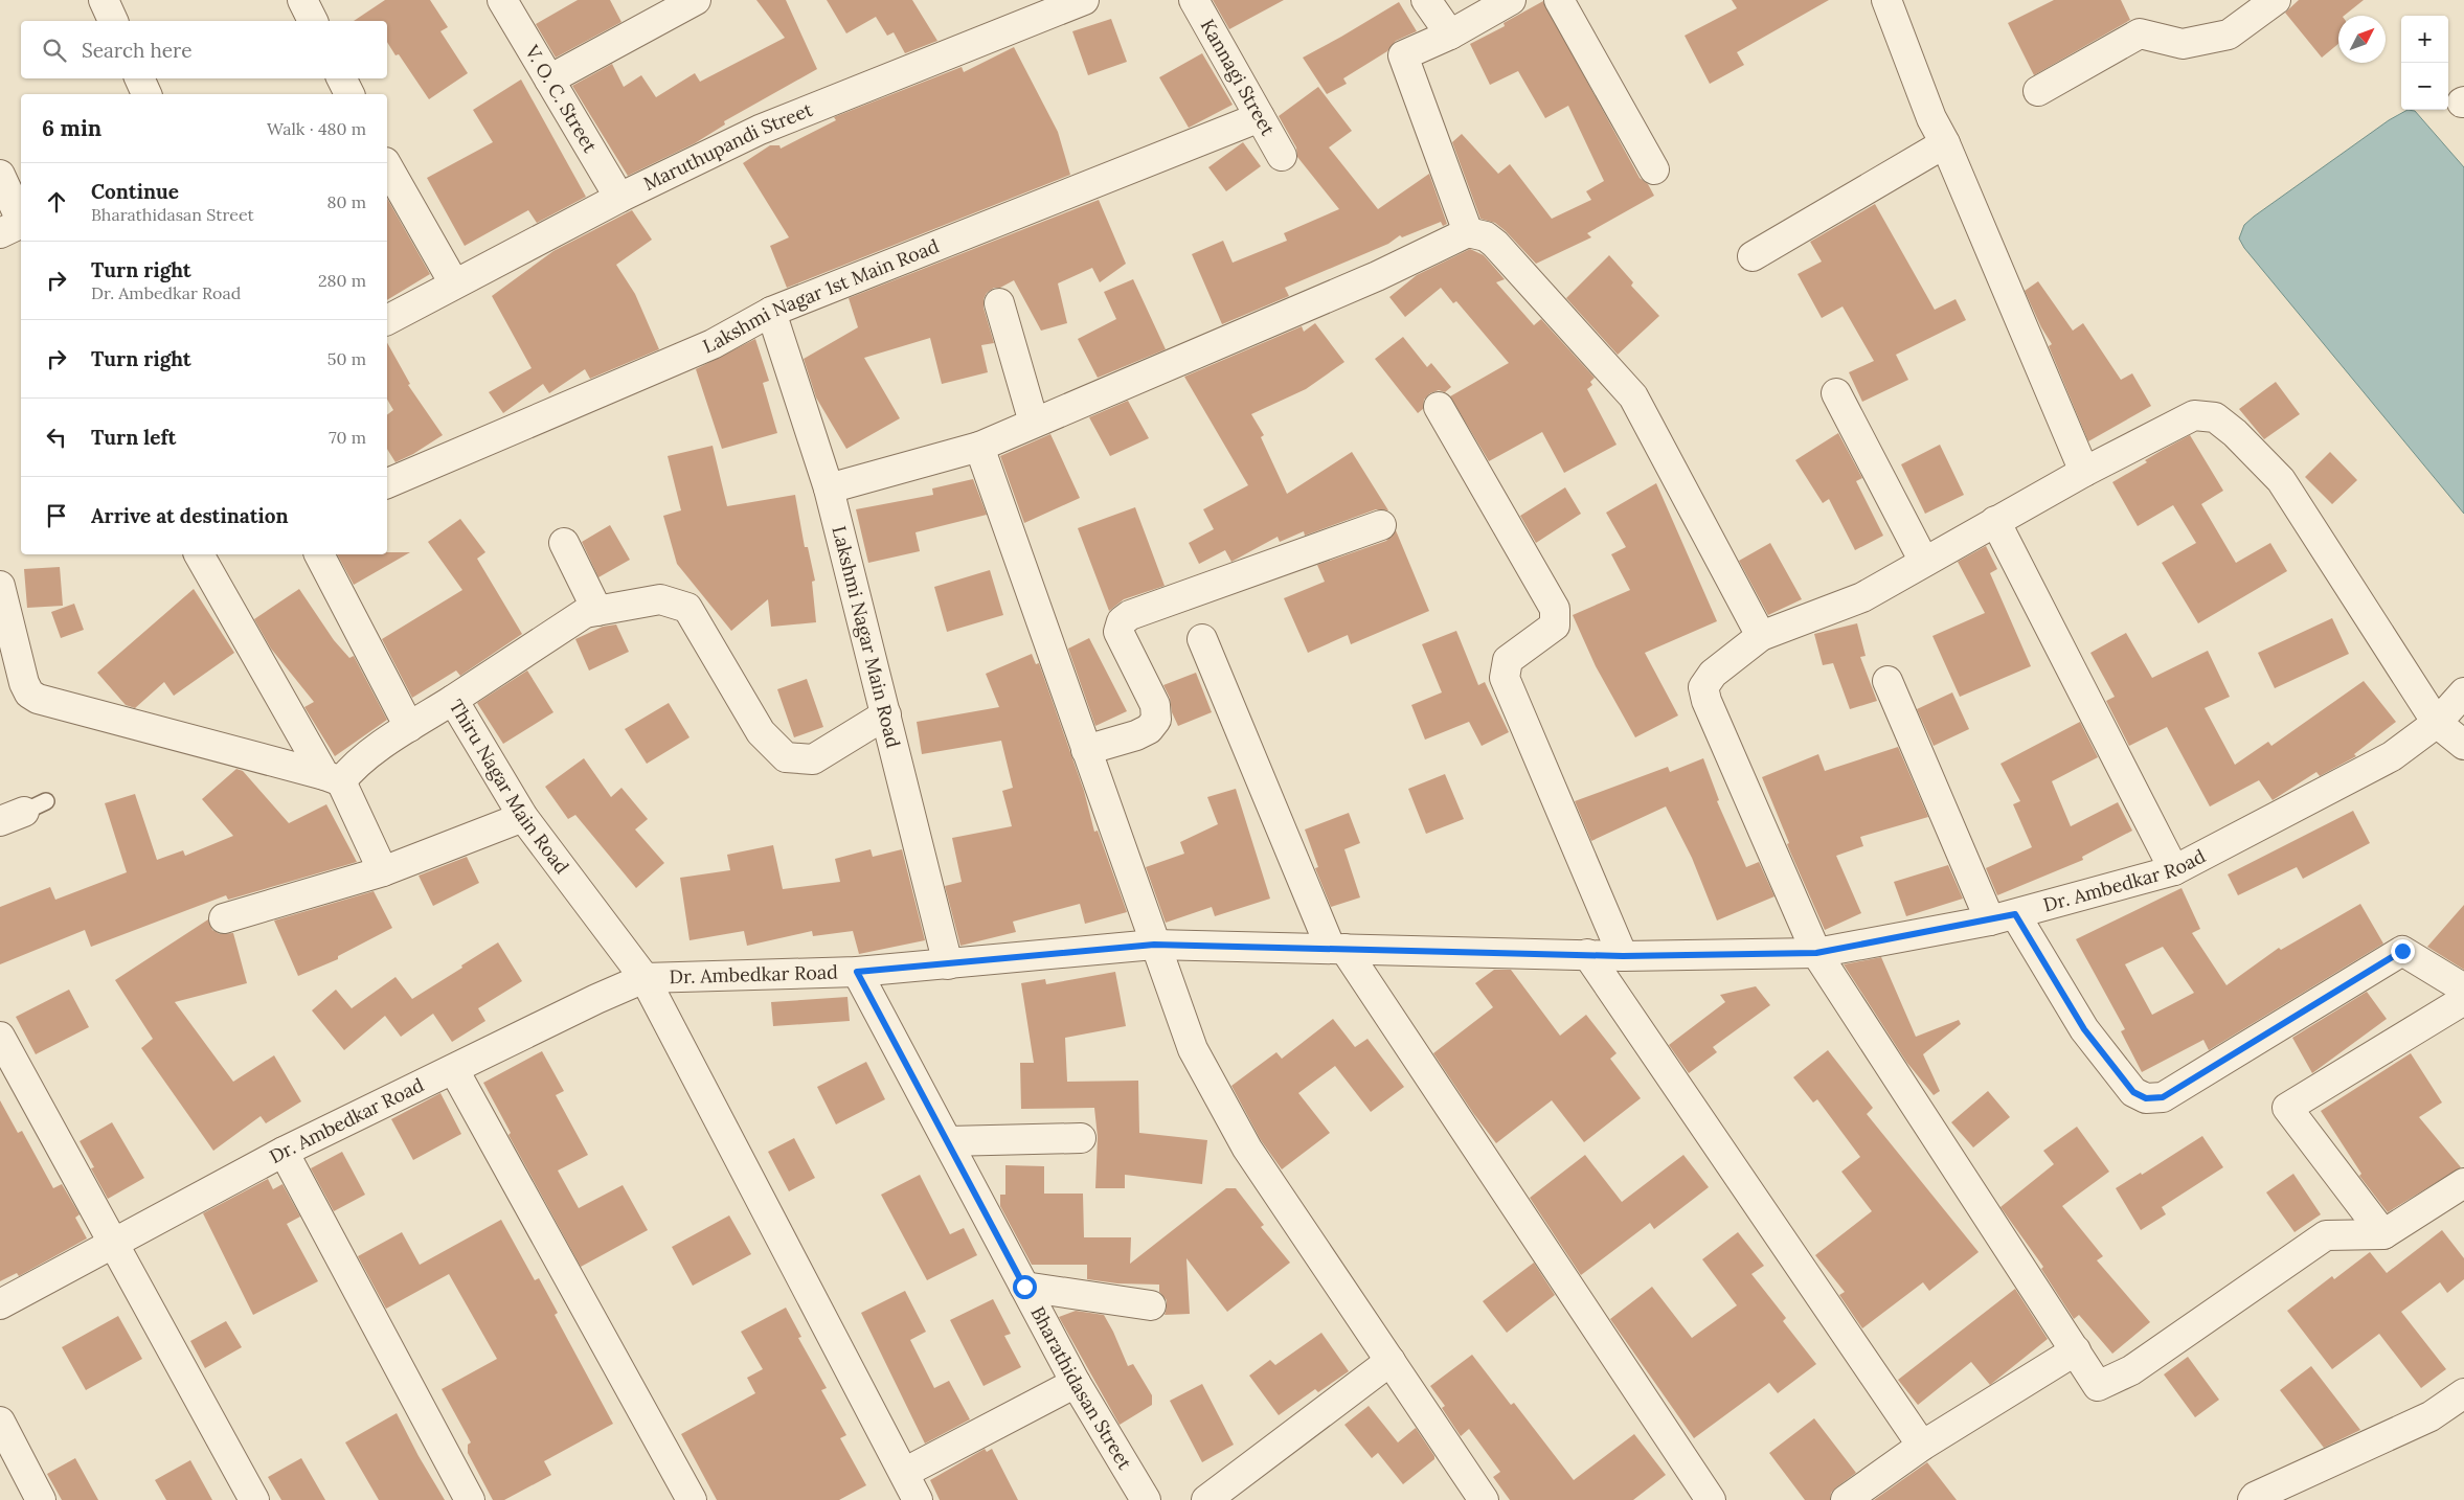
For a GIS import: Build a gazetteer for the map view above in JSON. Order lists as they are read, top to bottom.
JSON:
{
  "streets": {
    "street": [
      "Kannagi Street",
      "V. O. C. Street",
      "Maruthupandi Street",
      "Lakshmi Nagar 1st Main Road",
      "Lakshmi Nagar Main Road",
      "Thiru Nagar Main Road",
      "Dr. Ambedkar Road",
      "Bharathidasan Street"
    ]
  },
  "crossings": [
    ["Kannagi Street", "Lakshmi Nagar 1st Main Road"],
    ["V. O. C. Street", "Maruthupandi Street"],
    ["Lakshmi Nagar 1st Main Road", "Lakshmi Nagar Main Road"],
    ["Lakshmi Nagar Main Road", "Dr. Ambedkar Road"],
    ["Thiru Nagar Main Road", "Dr. Ambedkar Road"],
    ["Dr. Ambedkar Road", "Bharathidasan Street"]
  ],
  "north": "top right",
  "page": {
    "map_buttons": ["+", "−"],
    "search": "Search here",
    "heading": ["6 min", "Walk · 480 m"],
    "list": [
      ["Continue", "Bharathidasan Street", "80 m"],
      ["Turn right", "Dr. Ambedkar Road", "280 m"],
      ["Turn right", "50 m"],
      ["Turn left", "70 m"],
      "Arrive at destination"
    ]
  }
}
